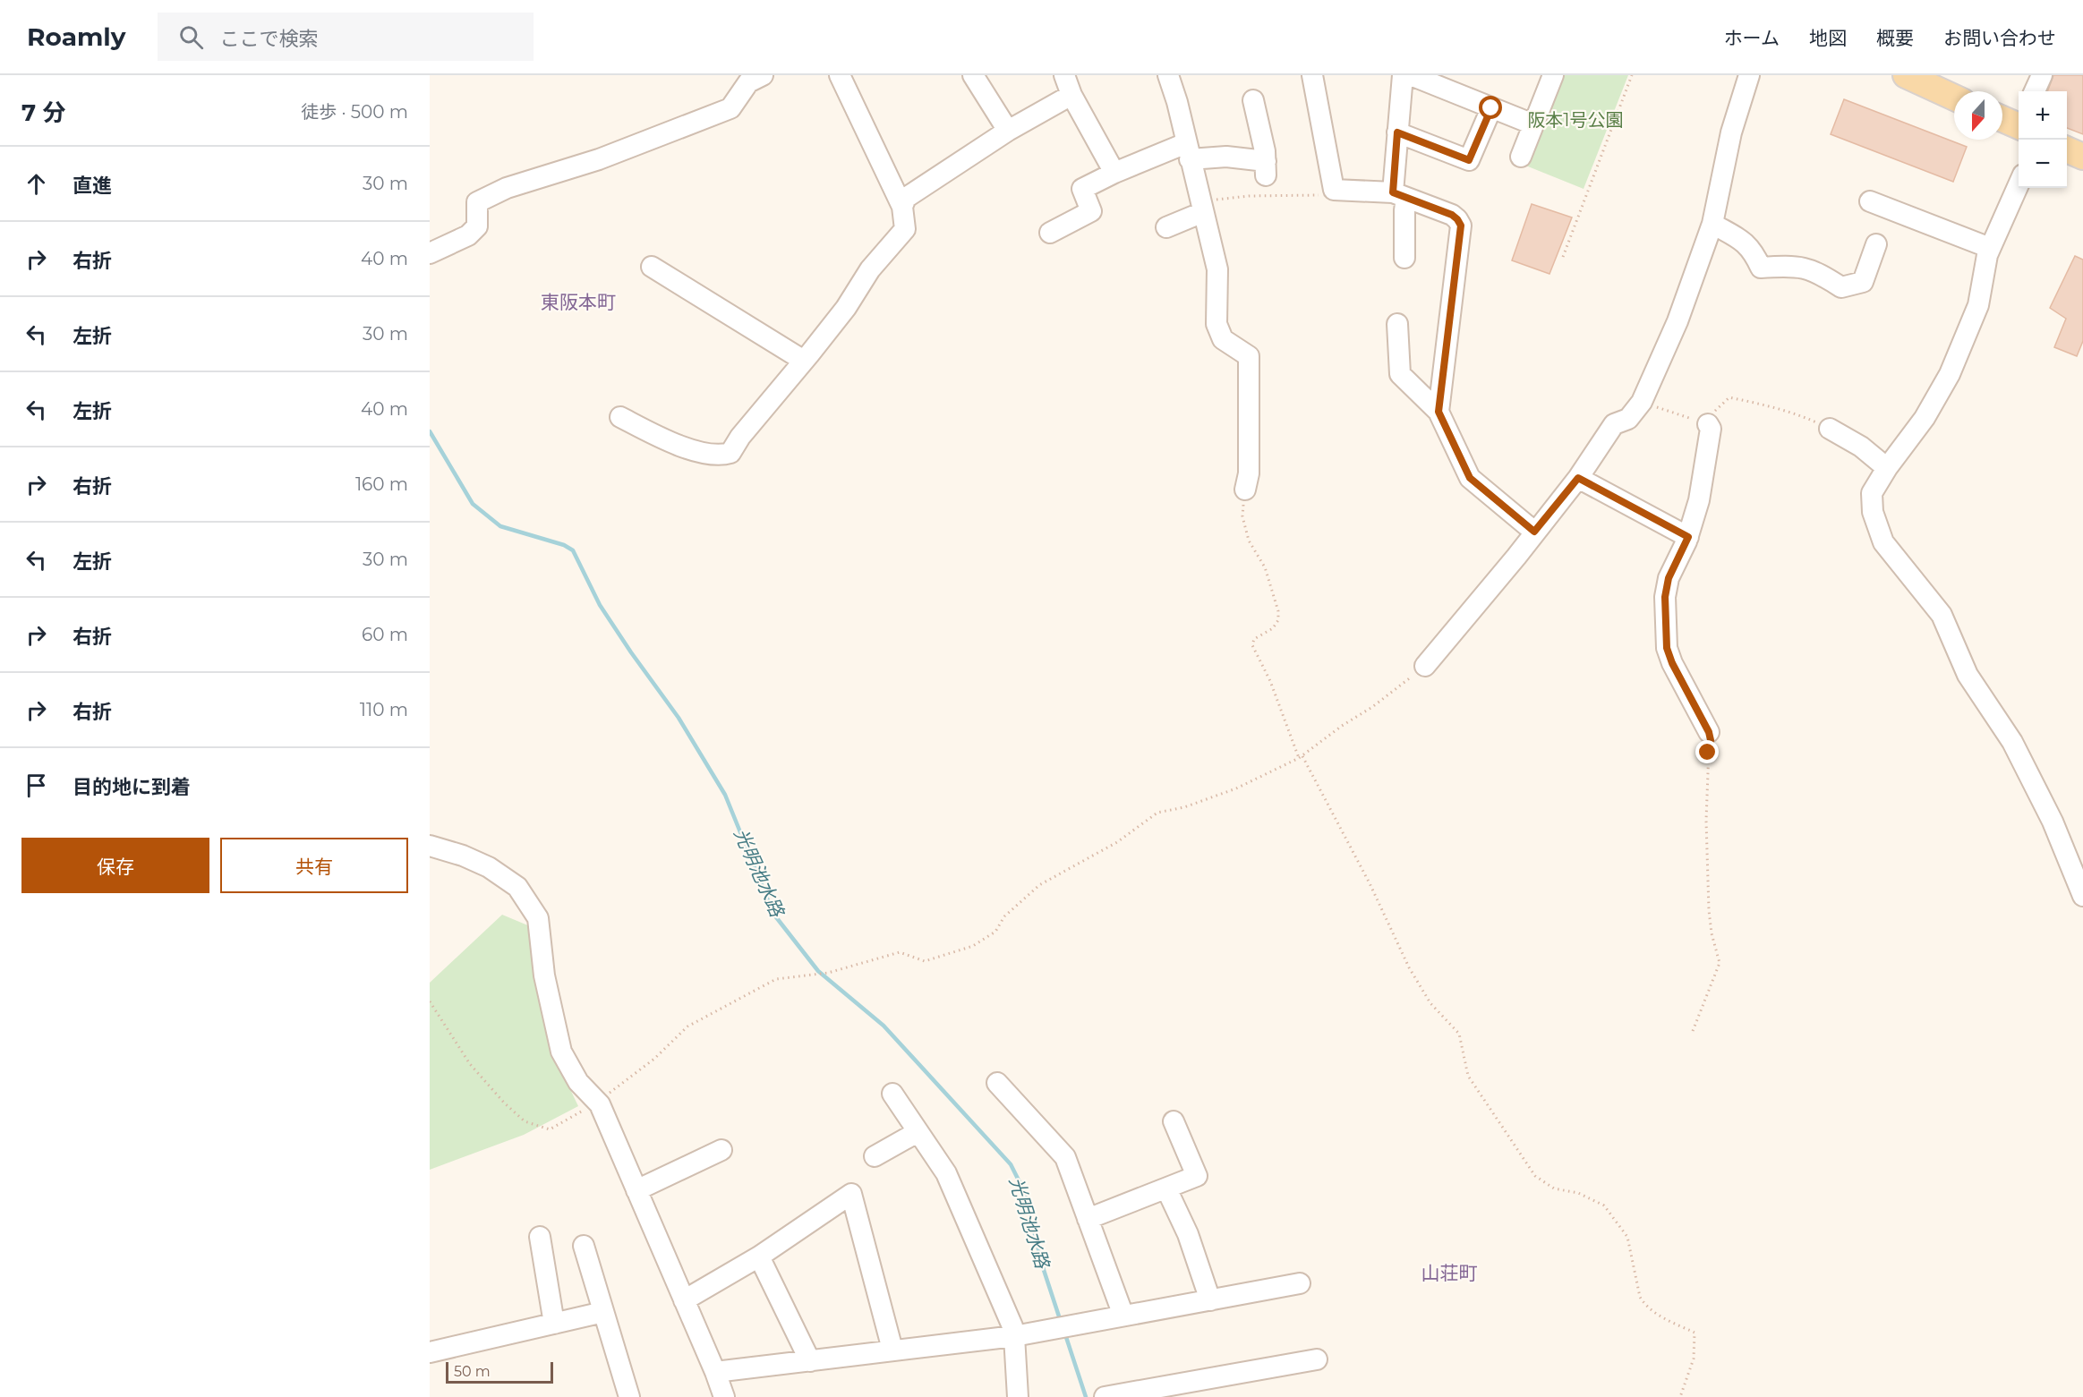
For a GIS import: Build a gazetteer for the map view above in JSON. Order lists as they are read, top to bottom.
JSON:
{
  "districts": ["東阪本町", "山荘町"],
  "water": ["光明池水路"],
  "parks": ["阪本1号公園"],
  "scale_bar": "50 m",
  "north": "bottom",
  "page": {
    "header": "Roamly",
    "search": "ここで検索",
    "nav": [
      "ホーム",
      "地図",
      "概要",
      "お問い合わせ"
    ],
    "heading": ["7 分", "徒歩 · 500 m"],
    "map_buttons": ["+", "−"],
    "list": [
      ["直進", "30 m"],
      ["右折", "40 m"],
      ["左折", "30 m"],
      ["左折", "40 m"],
      ["右折", "160 m"],
      ["左折", "30 m"],
      ["右折", "60 m"],
      ["右折", "110 m"],
      "目的地に到着"
    ],
    "buttons": ["保存", "共有"],
    "scale": "50 m"
  }
}
